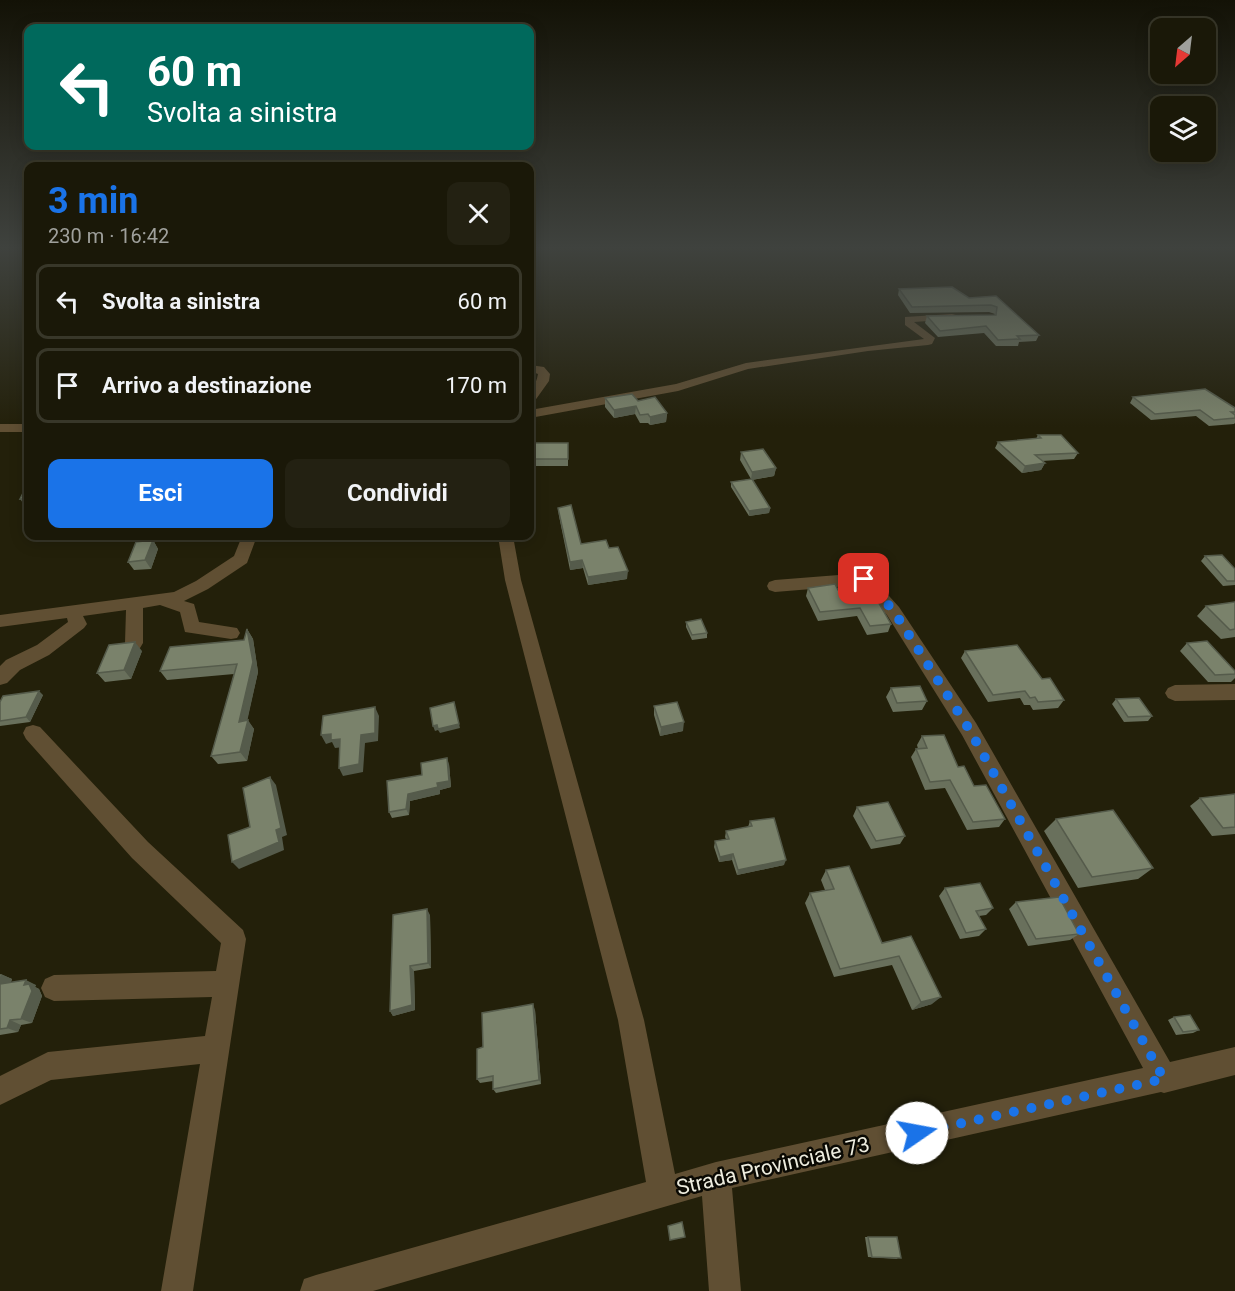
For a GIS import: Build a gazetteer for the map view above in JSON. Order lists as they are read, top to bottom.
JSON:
{
  "streets": {
    "street": ["Strada Provinciale 73"]
  },
  "north": "bottom left",
  "page": {
    "turn": ["60 m", "Svolta a sinistra"],
    "heading": ["3 min", "230 m · 16:42"],
    "list": [
      {
        "name": "Svolta a sinistra",
        "value": "60 m"
      },
      {
        "name": "Arrivo a destinazione",
        "value": "170 m"
      }
    ],
    "buttons": ["Esci", "Condividi"]
  }
}
